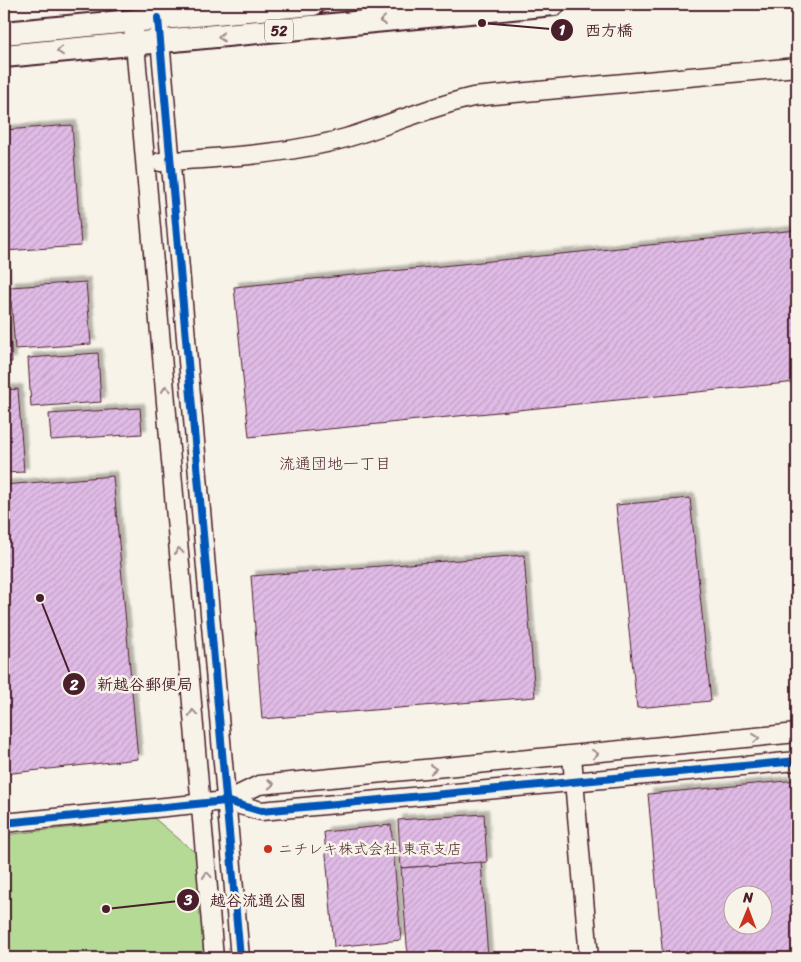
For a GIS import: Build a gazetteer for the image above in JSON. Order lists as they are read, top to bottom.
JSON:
{
  "streets": {
    "main road": ["52"]
  },
  "districts": ["流通団地一丁目"],
  "places": [
    "西方橋",
    "新越谷郵便局",
    "ニチレキ株式会社 東京支店",
    "越谷流通公園"
  ],
  "north": "top"
}
